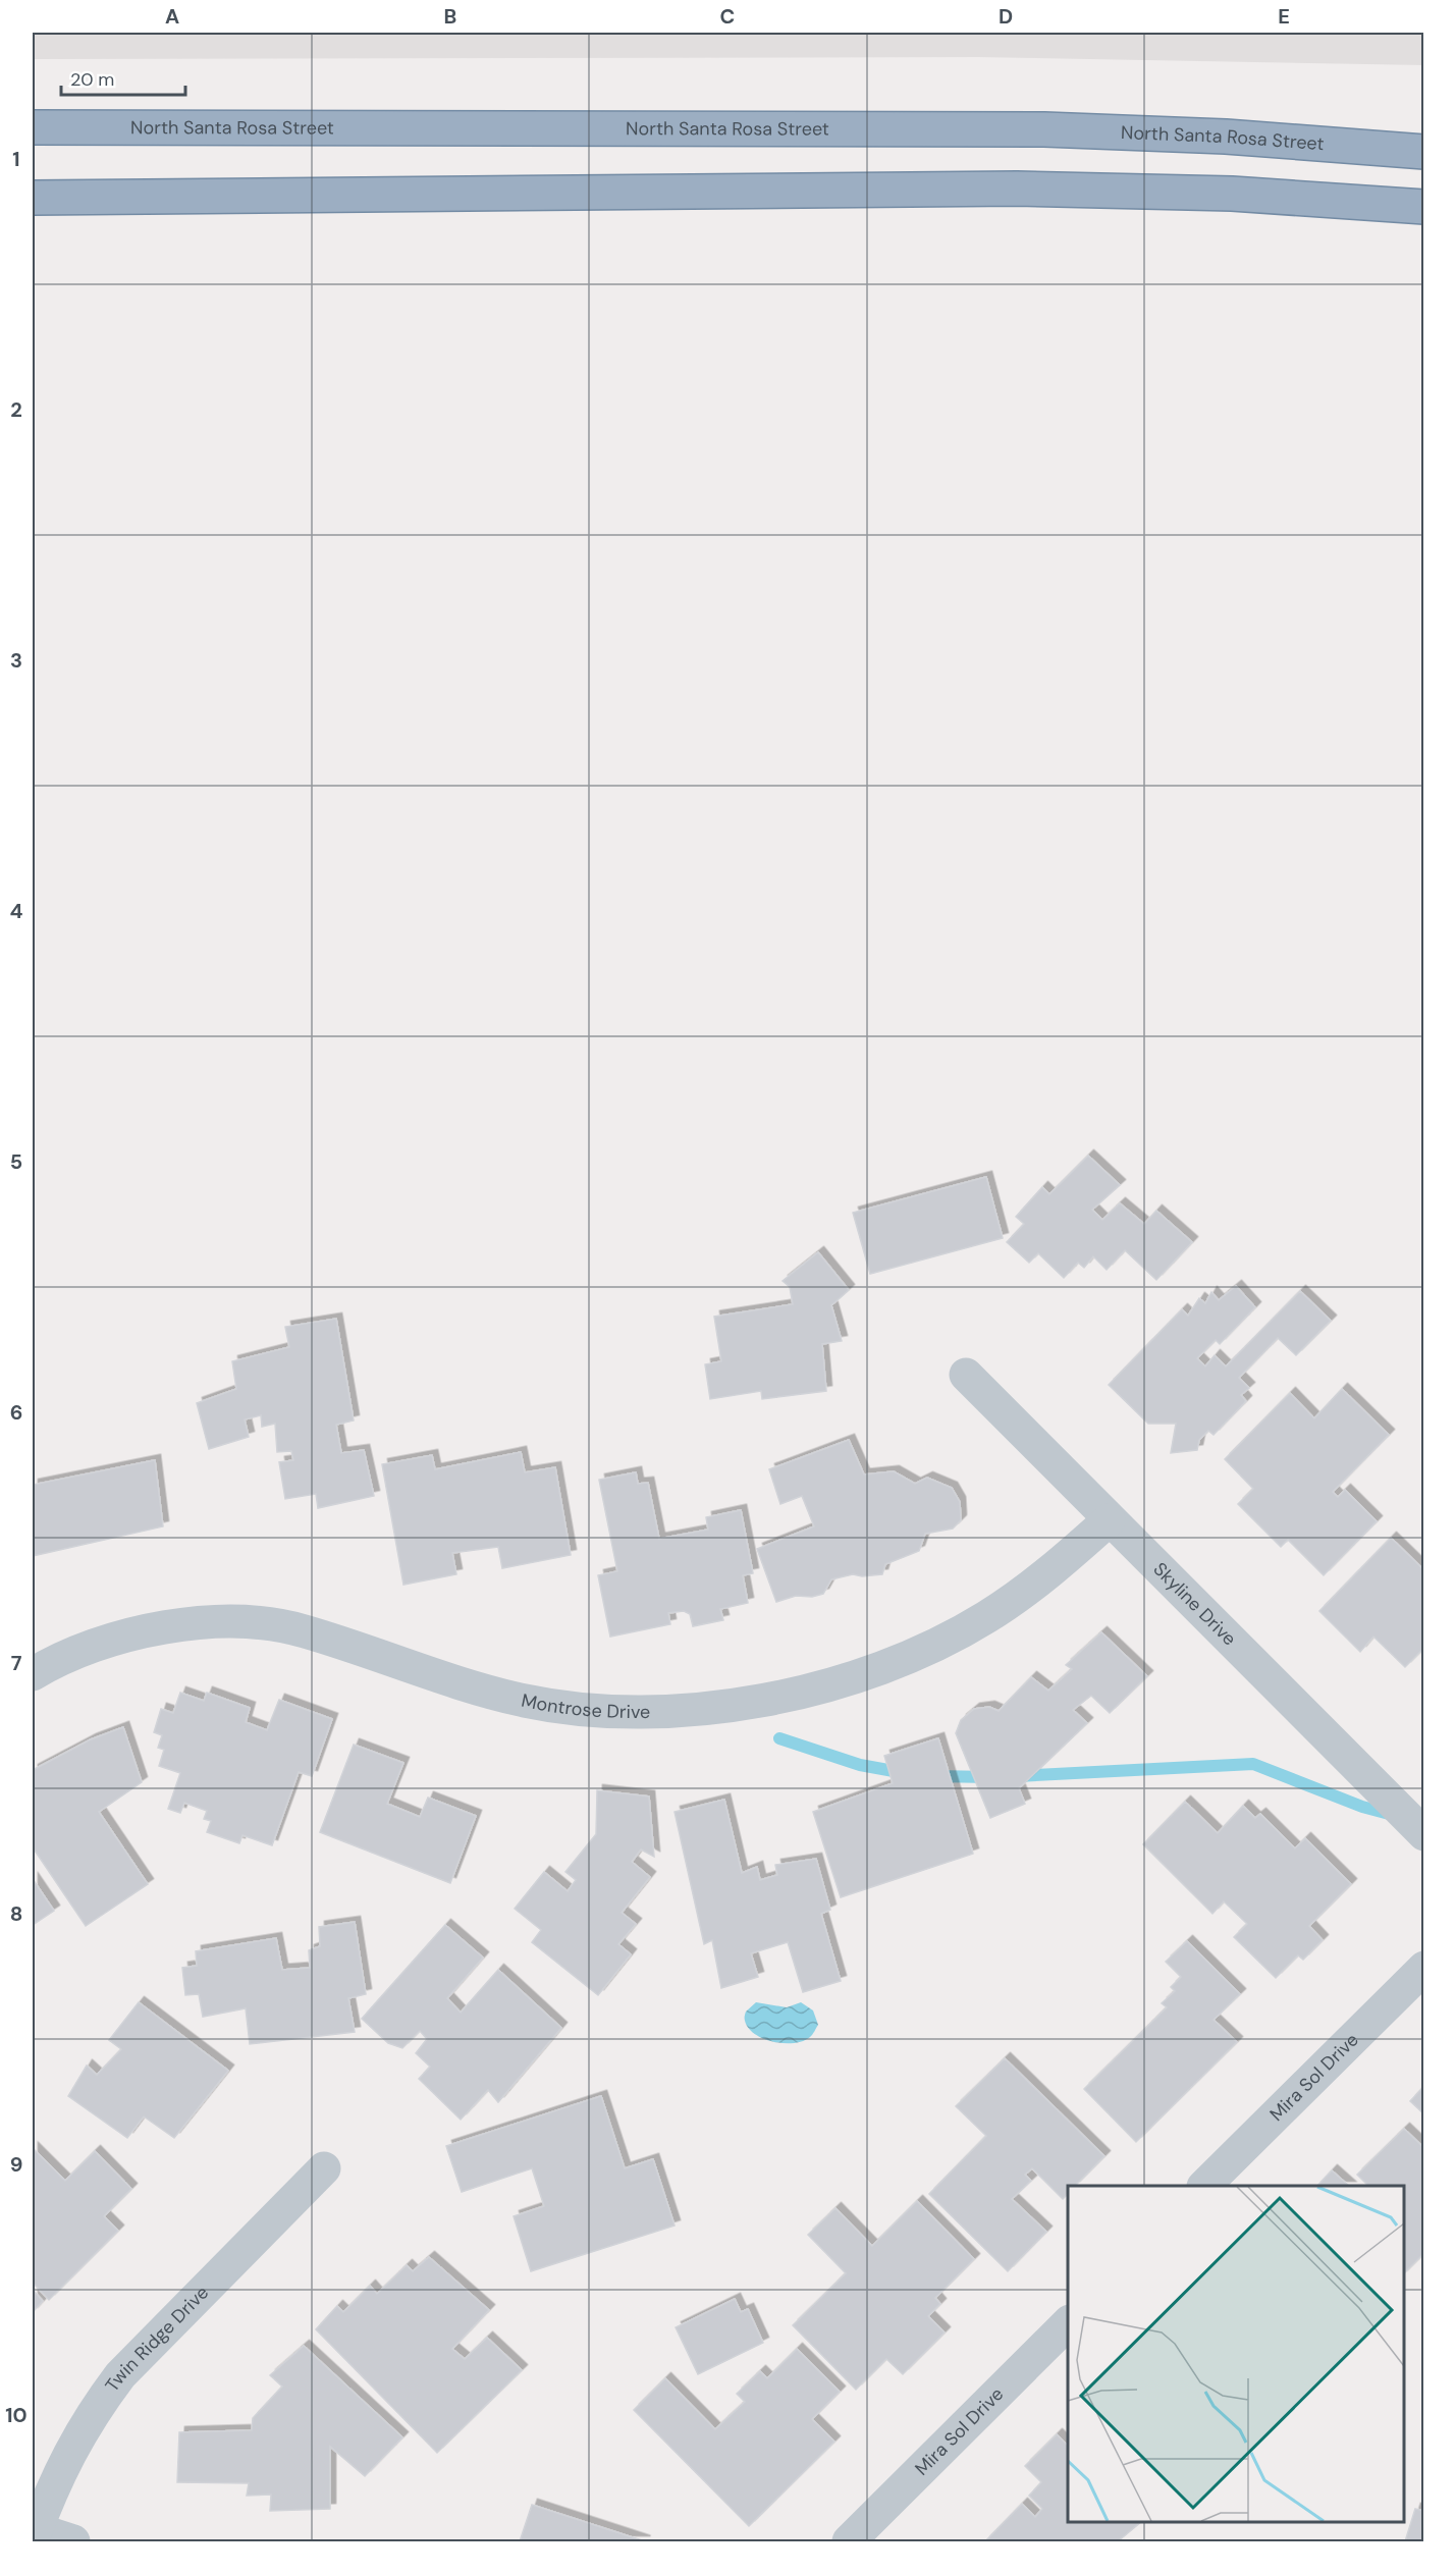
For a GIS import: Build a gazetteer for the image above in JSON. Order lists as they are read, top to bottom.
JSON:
{
  "streets": {
    "highway": ["North Santa Rosa Street"],
    "street": [
      "Skyline Drive",
      "Montrose Drive",
      "Mira Sol Drive",
      "Twin Ridge Drive"
    ]
  },
  "crossings": [
    ["Skyline Drive", "Montrose Drive"]
  ],
  "scale_bar": "20 m",
  "grid": {
    "columns": [
      "A",
      "B",
      "C",
      "D",
      "E"
    ],
    "rows": [
      "1",
      "2",
      "3",
      "4",
      "5",
      "6",
      "7",
      "8",
      "9",
      "10"
    ]
  }
}
